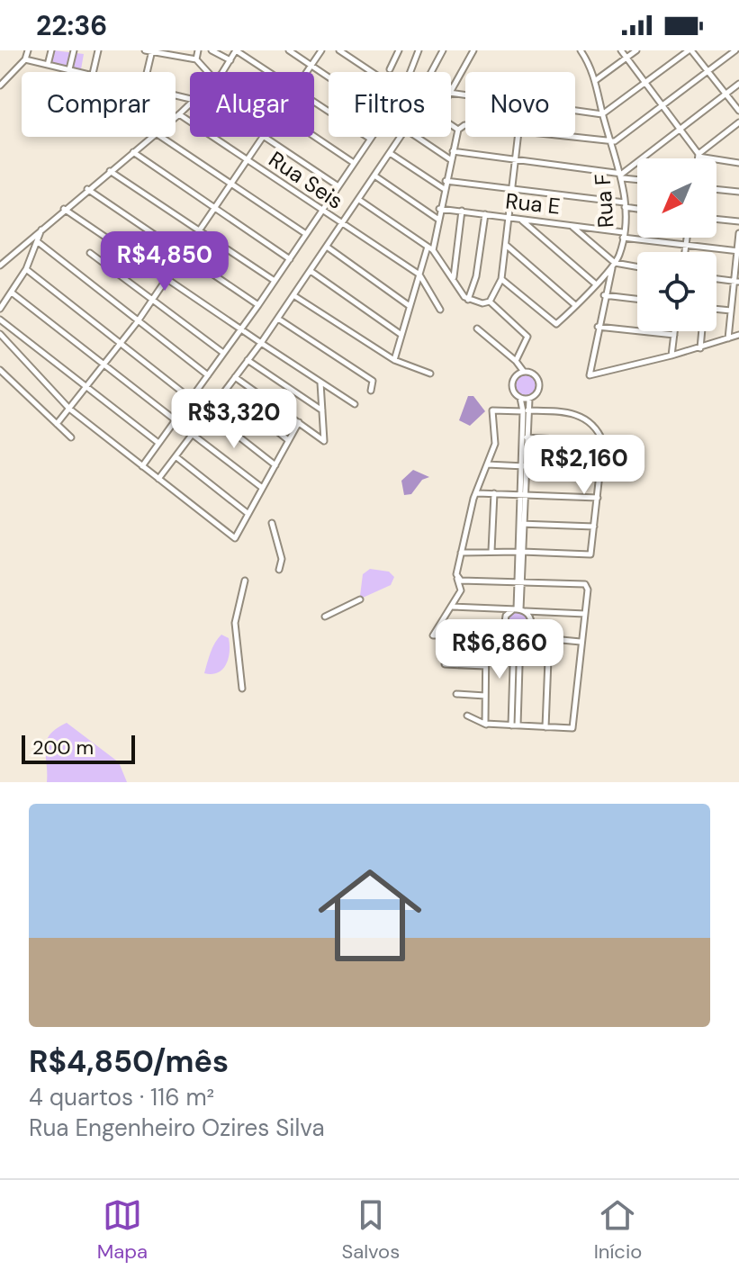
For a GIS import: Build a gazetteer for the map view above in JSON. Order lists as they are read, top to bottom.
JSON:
{
  "streets": {
    "street": ["Rua Seis", "Rua F", "Rua E"]
  },
  "crossings": [
    ["Rua F", "Rua E"]
  ],
  "scale_bar": "200 m",
  "north": "bottom left",
  "page": {
    "status": "22:36",
    "chip": [
      "Comprar",
      "Alugar",
      "Filtros",
      "Novo"
    ],
    "price": [
      "R$4,850",
      "R$3,320",
      "R$2,160",
      "R$6,860"
    ],
    "scale": "200 m",
    "list": [
      {
        "name": "R$4,850/mês",
        "note": "4 quartos · 116 m² · Rua Engenheiro Ozires Silva"
      }
    ],
    "tabs": ["Mapa", "Salvos", "Início"]
  }
}
